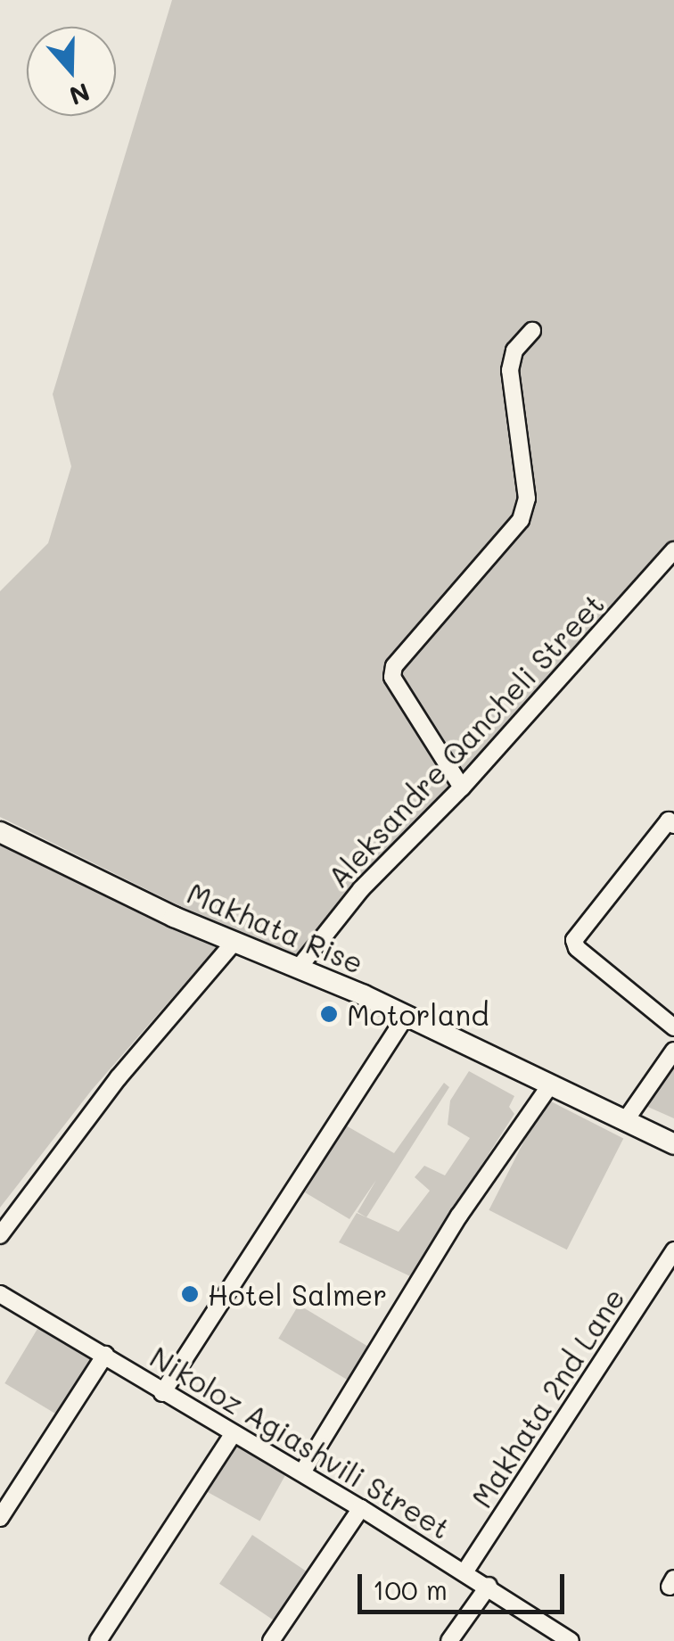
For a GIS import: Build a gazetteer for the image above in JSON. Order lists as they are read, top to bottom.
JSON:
{
  "streets": {
    "main road": ["Makhata Rise"],
    "street": ["Aleksandre Qancheli Street", "Makhata 2nd Lane", "Nikoloz Agiashvili Street"]
  },
  "crossings": [
    ["Aleksandre Qancheli Street", "Makhata Rise"],
    ["Makhata 2nd Lane", "Nikoloz Agiashvili Street"]
  ],
  "places": ["Motorland", "Hotel Salmer"],
  "scale_bar": "100 m",
  "north": "bottom"
}
